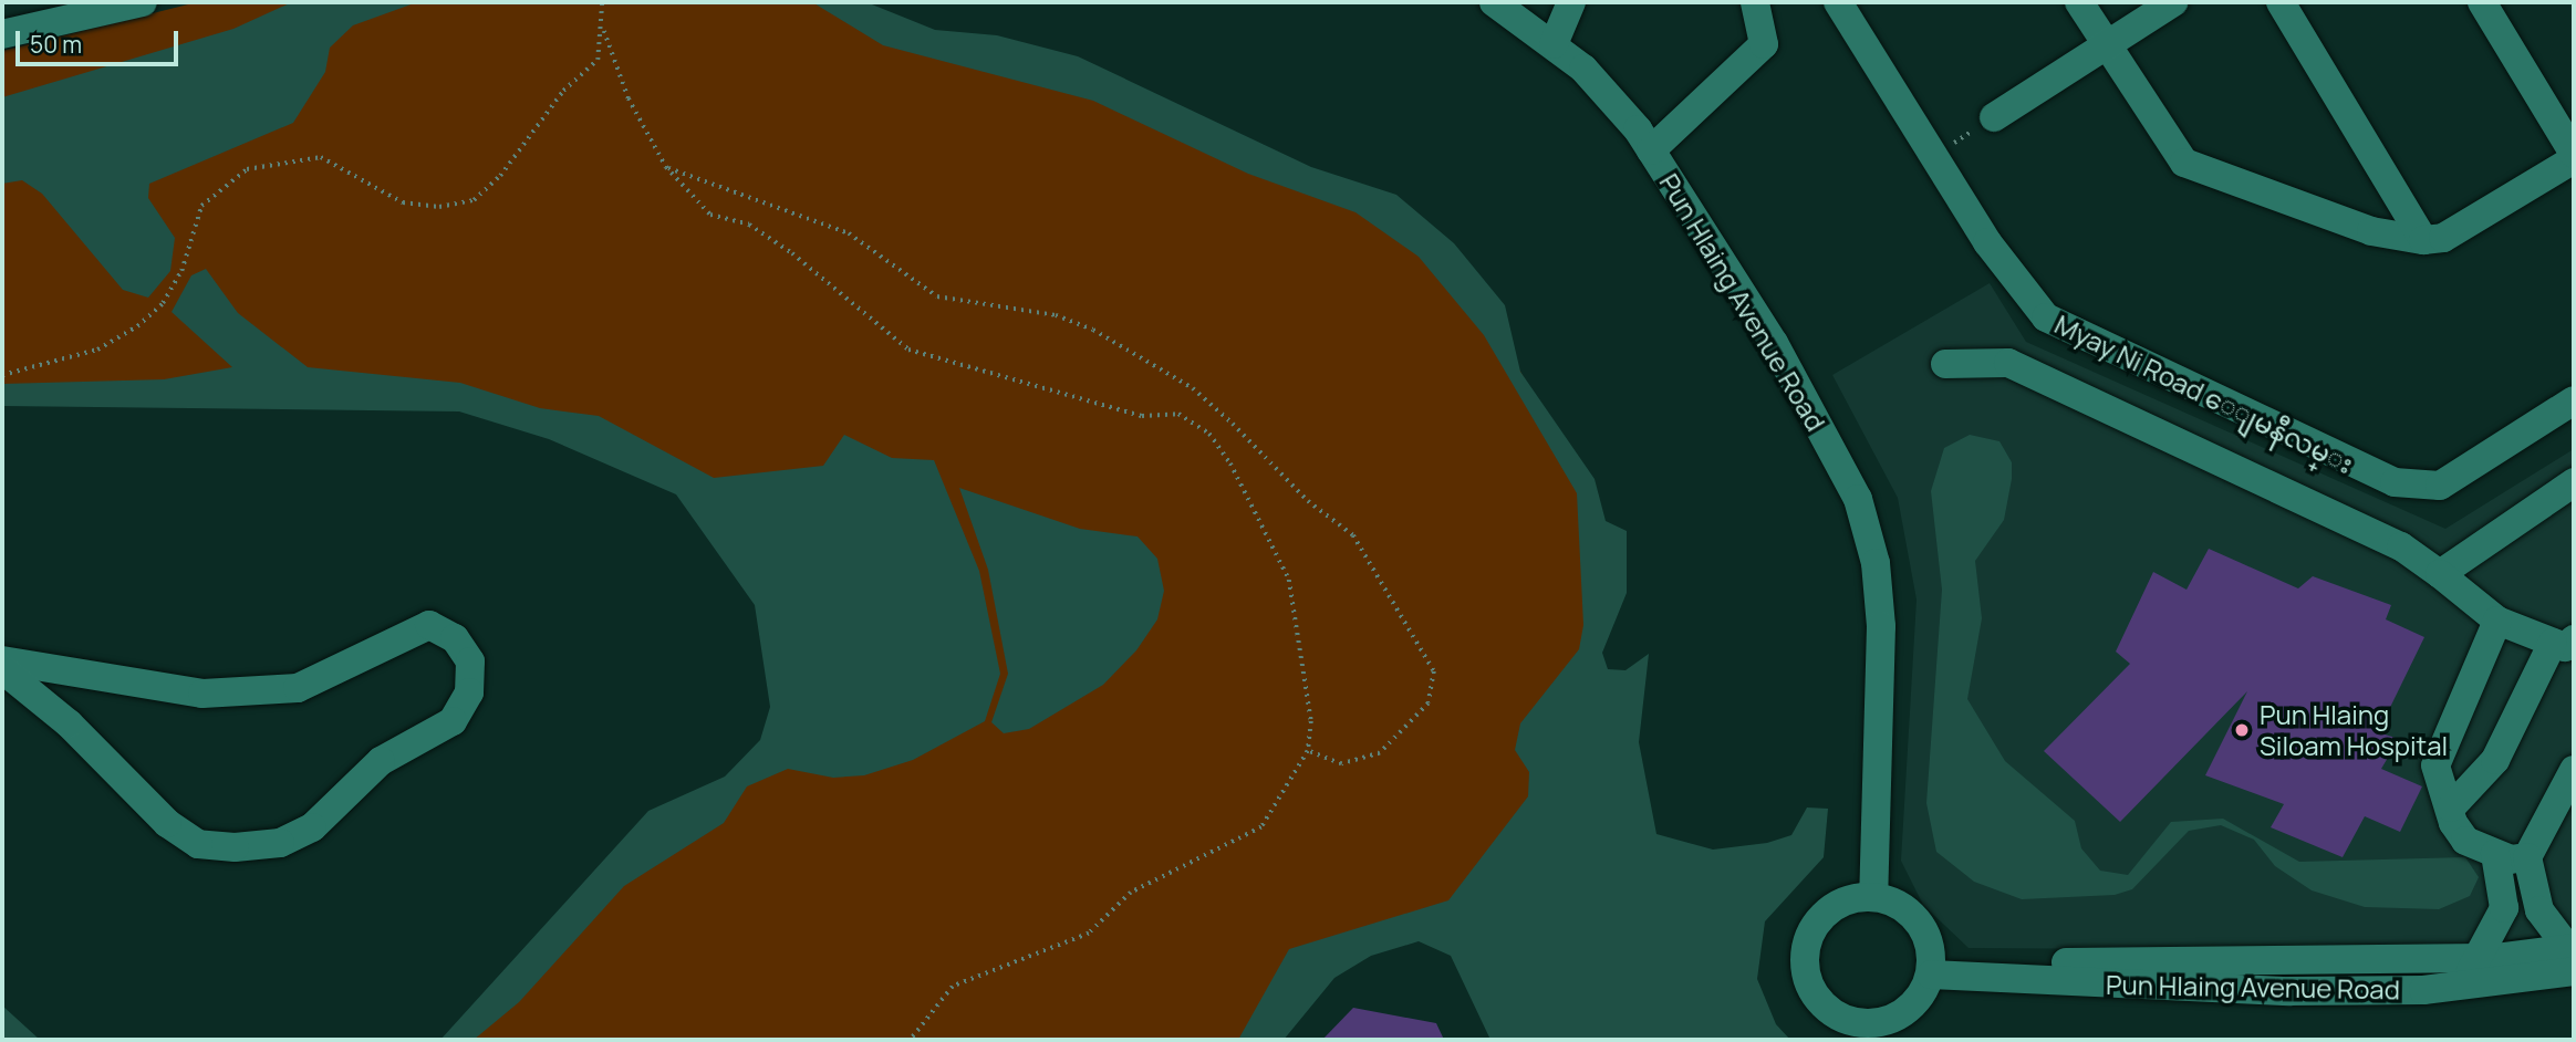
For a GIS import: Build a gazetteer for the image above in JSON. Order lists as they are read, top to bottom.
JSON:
{
  "streets": {
    "street": ["Pun Hlaing Avenue Road", "Myay Ni Road ေျမနီလမ္း"]
  },
  "places": ["Pun Hlaing Siloam Hospital"],
  "scale_bar": "50 m"
}
